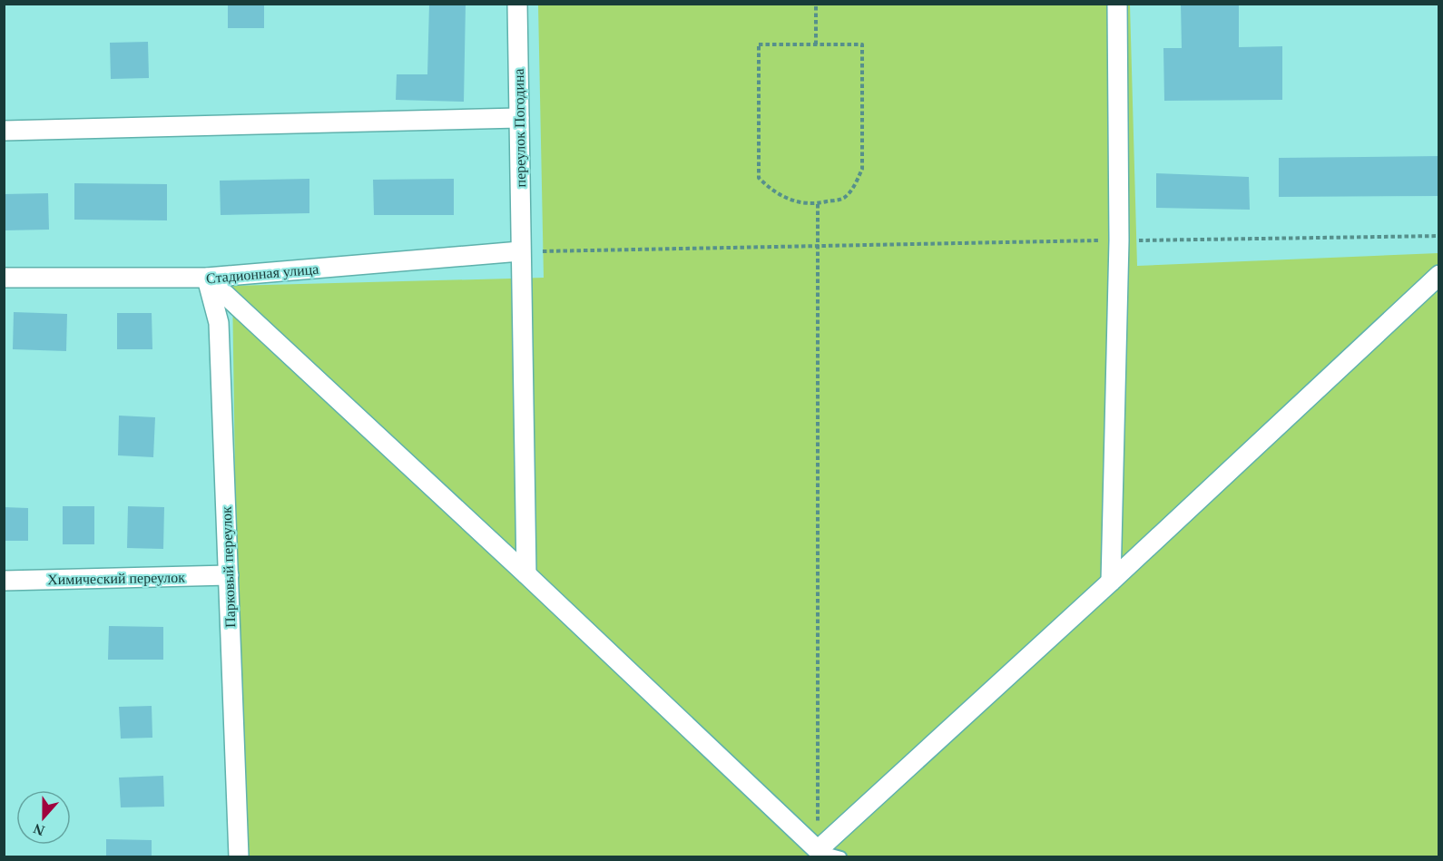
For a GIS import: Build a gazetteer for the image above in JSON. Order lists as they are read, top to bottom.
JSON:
{
  "streets": {
    "street": [
      "переулок Погодина",
      "Стадионная улица",
      "Парковый переулок",
      "Химический переулок"
    ]
  },
  "crossings": [
    ["переулок Погодина", "Стадионная улица"],
    ["Стадионная улица", "Парковый переулок"],
    ["Парковый переулок", "Химический переулок"]
  ],
  "north": "bottom"
}
